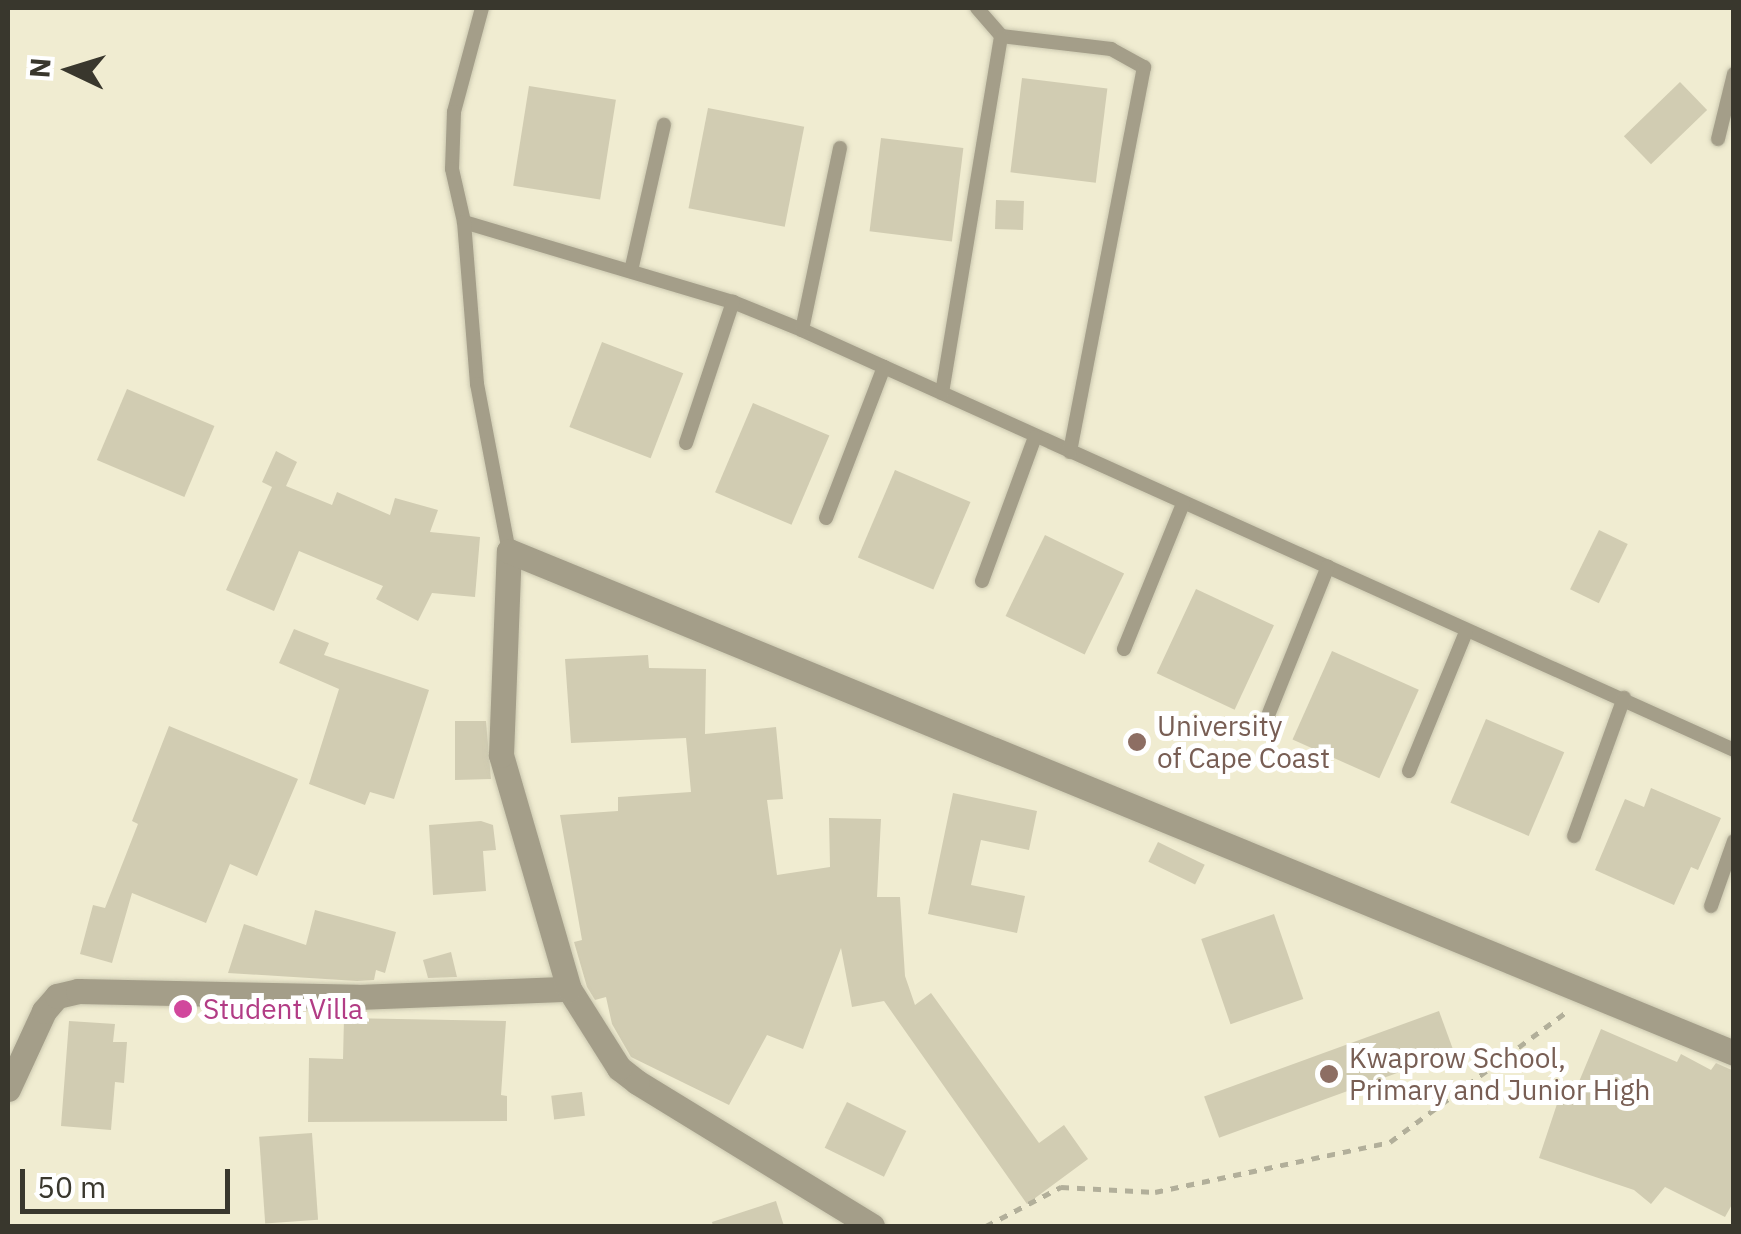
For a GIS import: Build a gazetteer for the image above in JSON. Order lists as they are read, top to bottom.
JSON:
{
  "places": ["University of Cape Coast", "Student Villa", "Kwaprow School, Primary and Junior High"],
  "scale_bar": "50 m",
  "north": "left"
}
